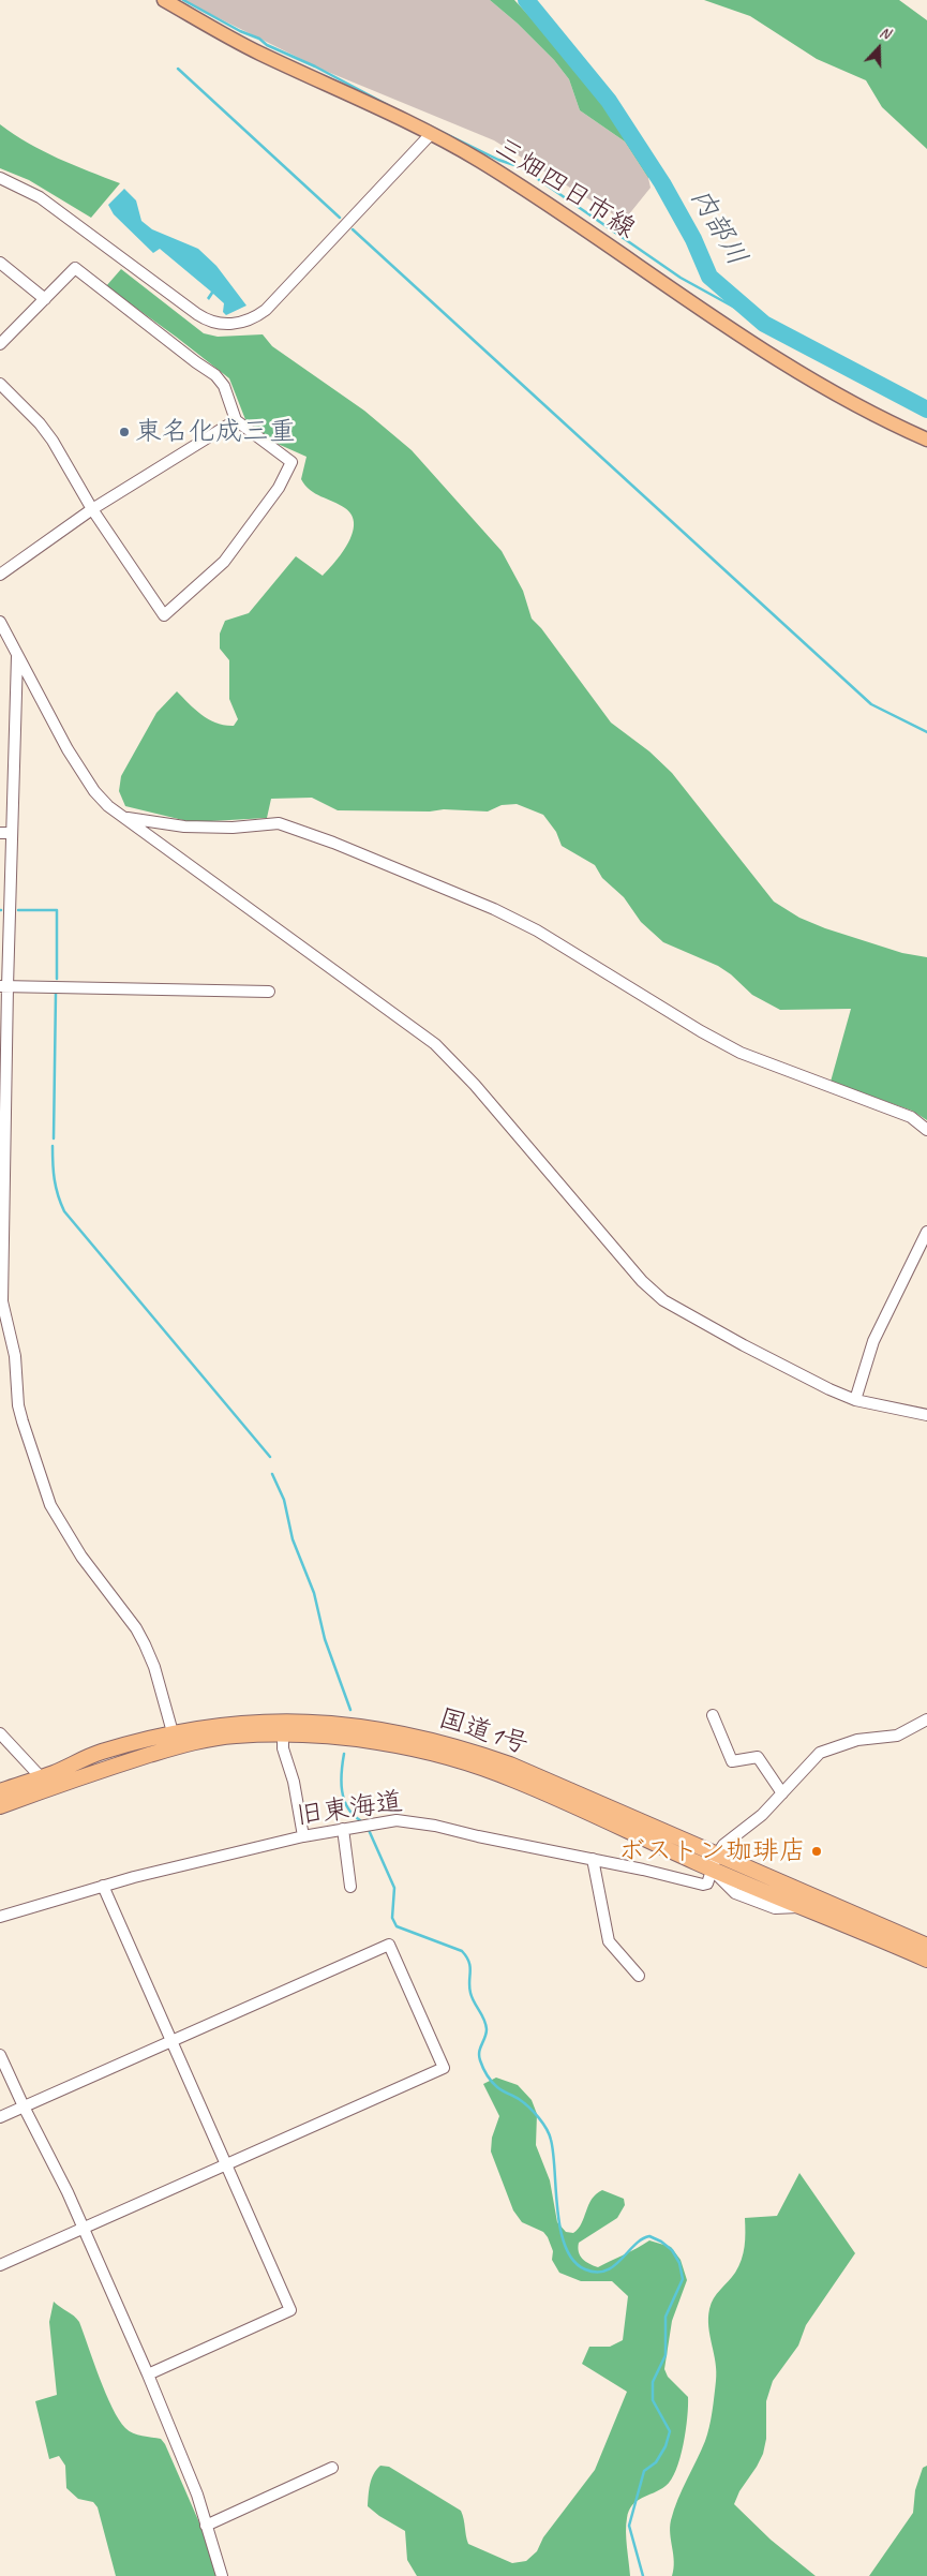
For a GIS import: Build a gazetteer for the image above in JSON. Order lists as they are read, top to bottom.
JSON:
{
  "streets": {
    "highway": ["国道1号"],
    "main road": ["三畑四日市線"],
    "street": ["旧東海道"]
  },
  "crossings": [
    ["国道1号", "旧東海道"]
  ],
  "water": ["内部川"],
  "places": ["東名化成三重", "ボストン珈琲店"],
  "north": "top"
}
